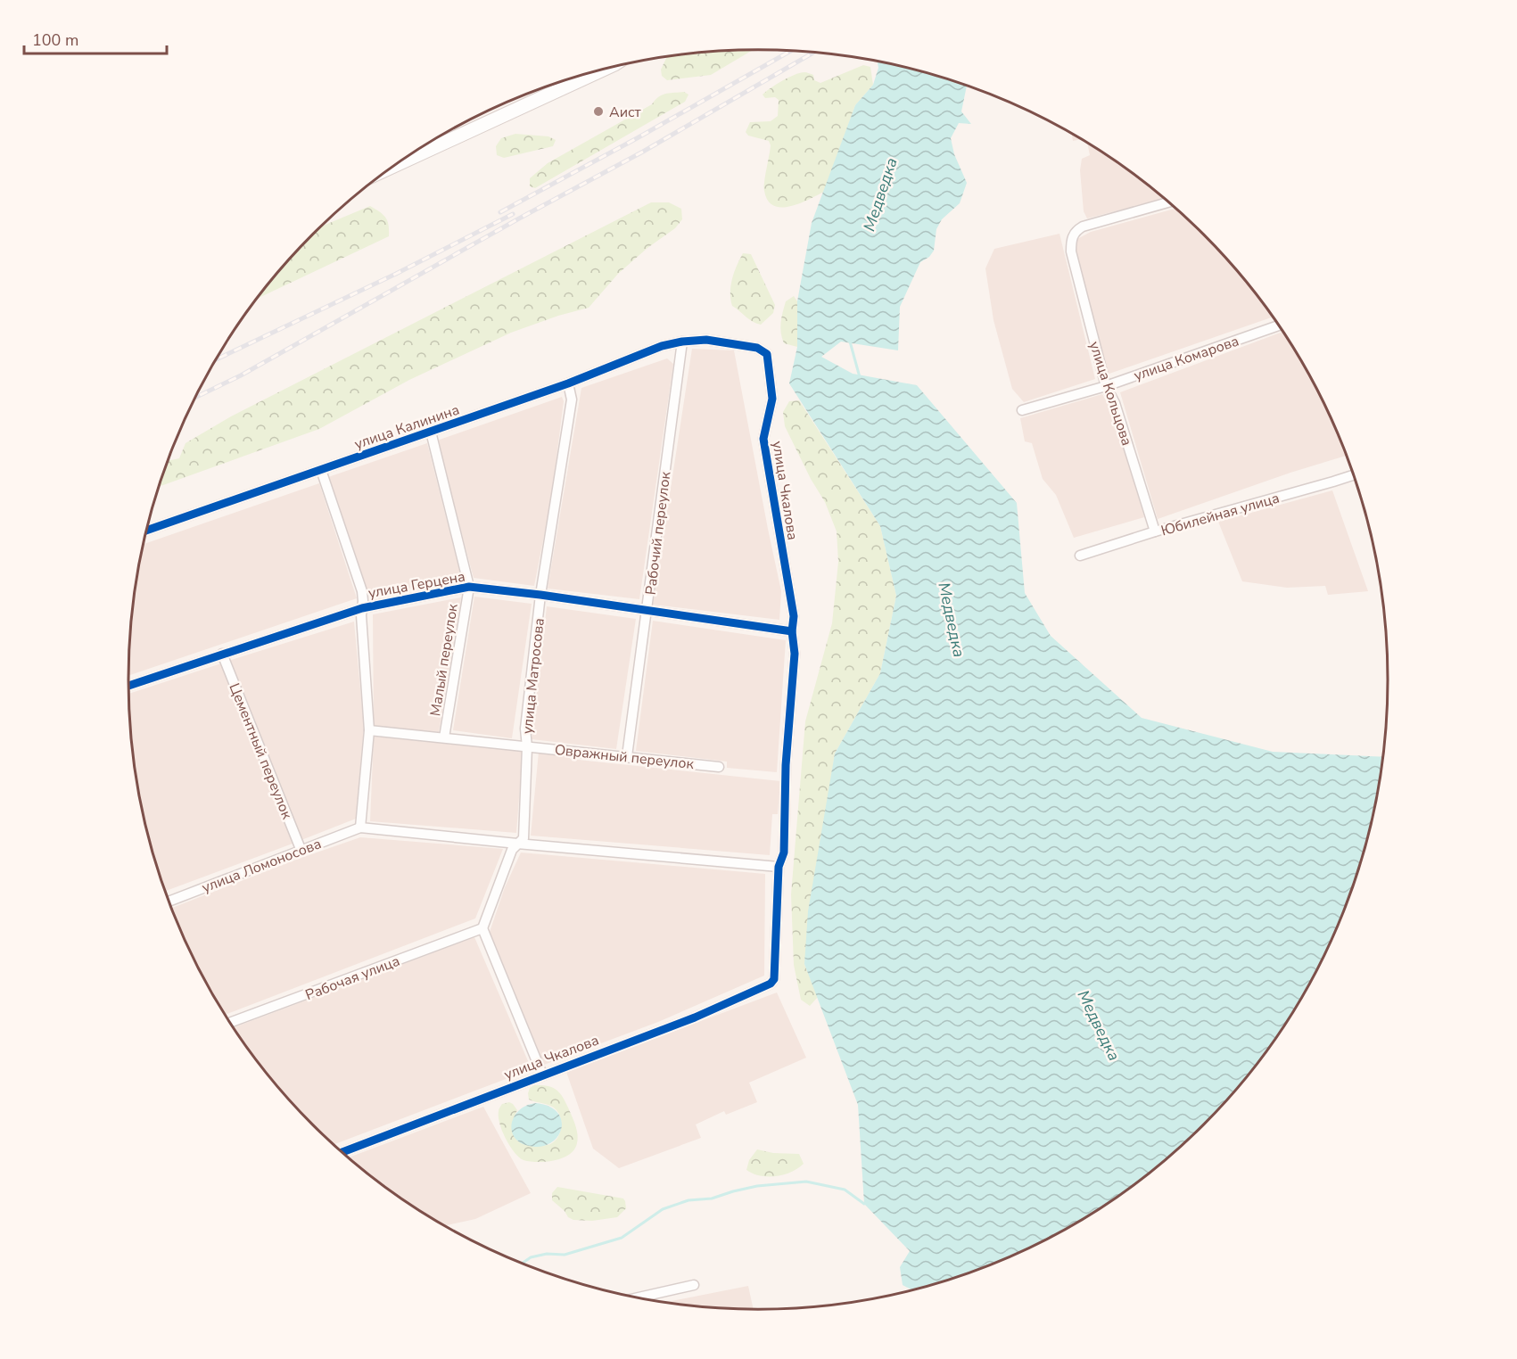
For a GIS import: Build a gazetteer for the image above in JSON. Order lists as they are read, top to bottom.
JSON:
{
  "streets": {
    "street": [
      "улица Комарова",
      "улица Кольцова",
      "улица Калинина",
      "улица Чкалова",
      "Юбилейная улица",
      "Рабочий переулок",
      "улица Герцена",
      "Малый переулок",
      "улица Матросова",
      "Цементный переулок",
      "Овражный переулок",
      "улица Ломоносова",
      "Рабочая улица"
    ]
  },
  "crossings": [
    ["улица Комарова", "улица Кольцова"],
    ["улица Кольцова", "Юбилейная улица"],
    ["улица Калинина", "улица Чкалова"],
    ["улица Калинина", "Рабочий переулок"],
    ["улица Калинина", "Малый переулок"],
    ["улица Калинина", "улица Матросова"],
    ["улица Чкалова", "улица Герцена"],
    ["Рабочий переулок", "улица Герцена"],
    ["Рабочий переулок", "Овражный переулок"],
    ["улица Герцена", "Малый переулок"],
    ["улица Герцена", "улица Матросова"],
    ["улица Герцена", "Цементный переулок"],
    ["Малый переулок", "Овражный переулок"],
    ["улица Матросова", "Овражный переулок"],
    ["улица Матросова", "Рабочая улица"],
    ["Цементный переулок", "улица Ломоносова"]
  ],
  "water": ["Медведка"],
  "places": ["Аист"],
  "scale_bar": "100 m"
}
